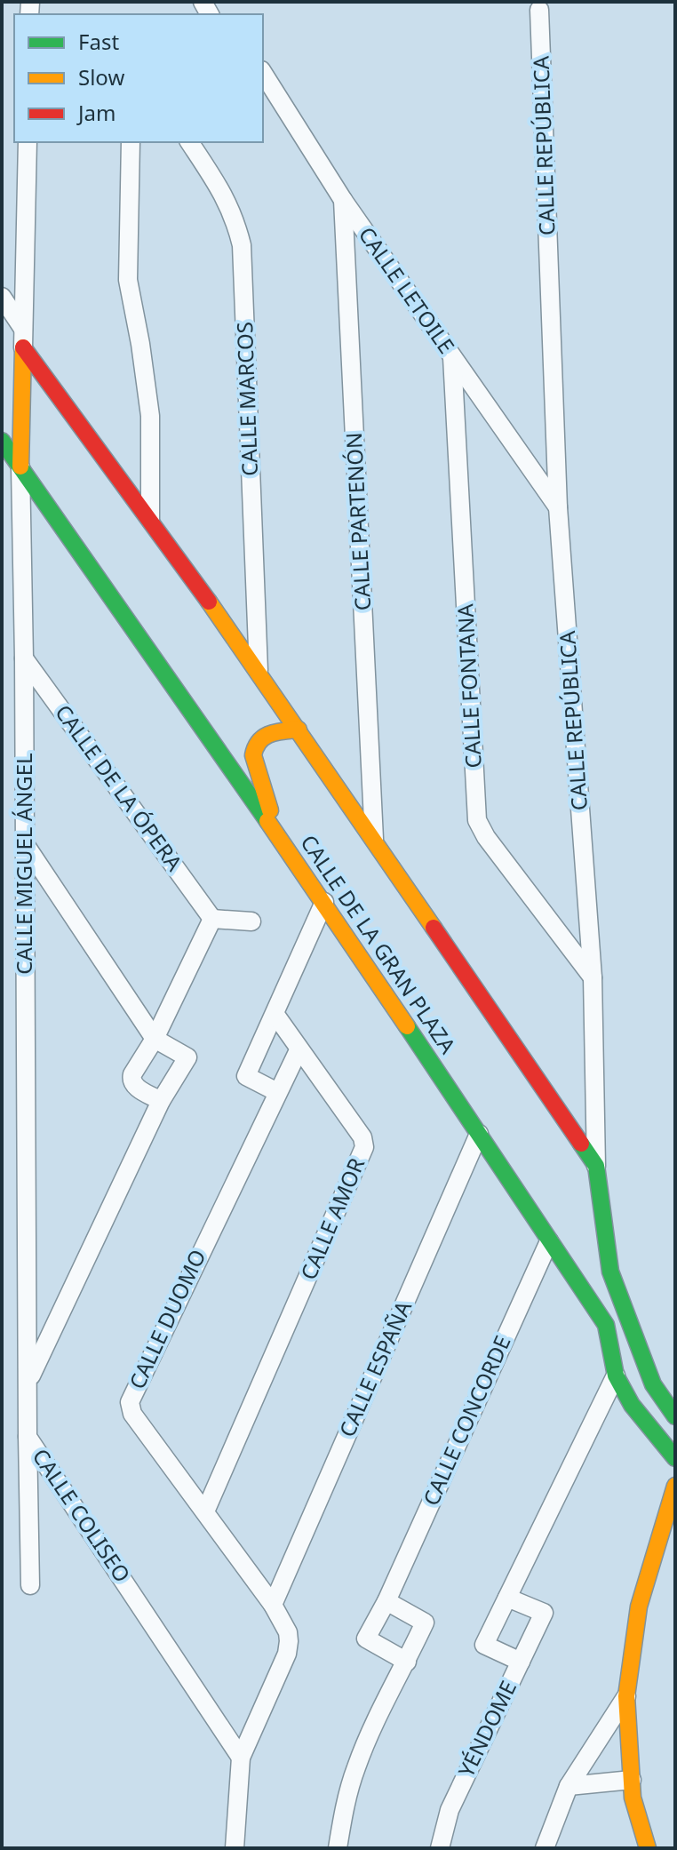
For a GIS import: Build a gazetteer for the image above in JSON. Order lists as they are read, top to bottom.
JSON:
{
  "streets": {
    "street": [
      "CALLE REPÚBLICA",
      "CALLE LETOILE",
      "CALLE MARCOS",
      "CALLE PARTENÓN",
      "CALLE FONTANA",
      "CALLE DE LA ÓPERA",
      "CALLE MIGUEL ÁNGEL",
      "CALLE DE LA GRAN PLAZA",
      "CALLE AMOR",
      "CALLE DUOMO",
      "CALLE ESPAÑA",
      "CALLE CONCORDE",
      "CALLE COLISEO",
      "YÉNDOME"
    ]
  },
  "crossings": [
    ["CALLE REPÚBLICA", "CALLE LETOILE"],
    ["CALLE REPÚBLICA", "CALLE FONTANA"],
    ["CALLE LETOILE", "CALLE PARTENÓN"],
    ["CALLE LETOILE", "CALLE FONTANA"],
    ["CALLE DE LA ÓPERA", "CALLE MIGUEL ÁNGEL"],
    ["CALLE MIGUEL ÁNGEL", "CALLE DE LA GRAN PLAZA"],
    ["CALLE MIGUEL ÁNGEL", "CALLE COLISEO"],
    ["CALLE DE LA GRAN PLAZA", "CALLE ESPAÑA"],
    ["CALLE DE LA GRAN PLAZA", "CALLE CONCORDE"],
    ["CALLE AMOR", "CALLE DUOMO"],
    ["CALLE DUOMO", "CALLE ESPAÑA"],
    ["CALLE DUOMO", "CALLE COLISEO"]
  ],
  "legend": ["Fast", "Slow", "Jam"]
}
